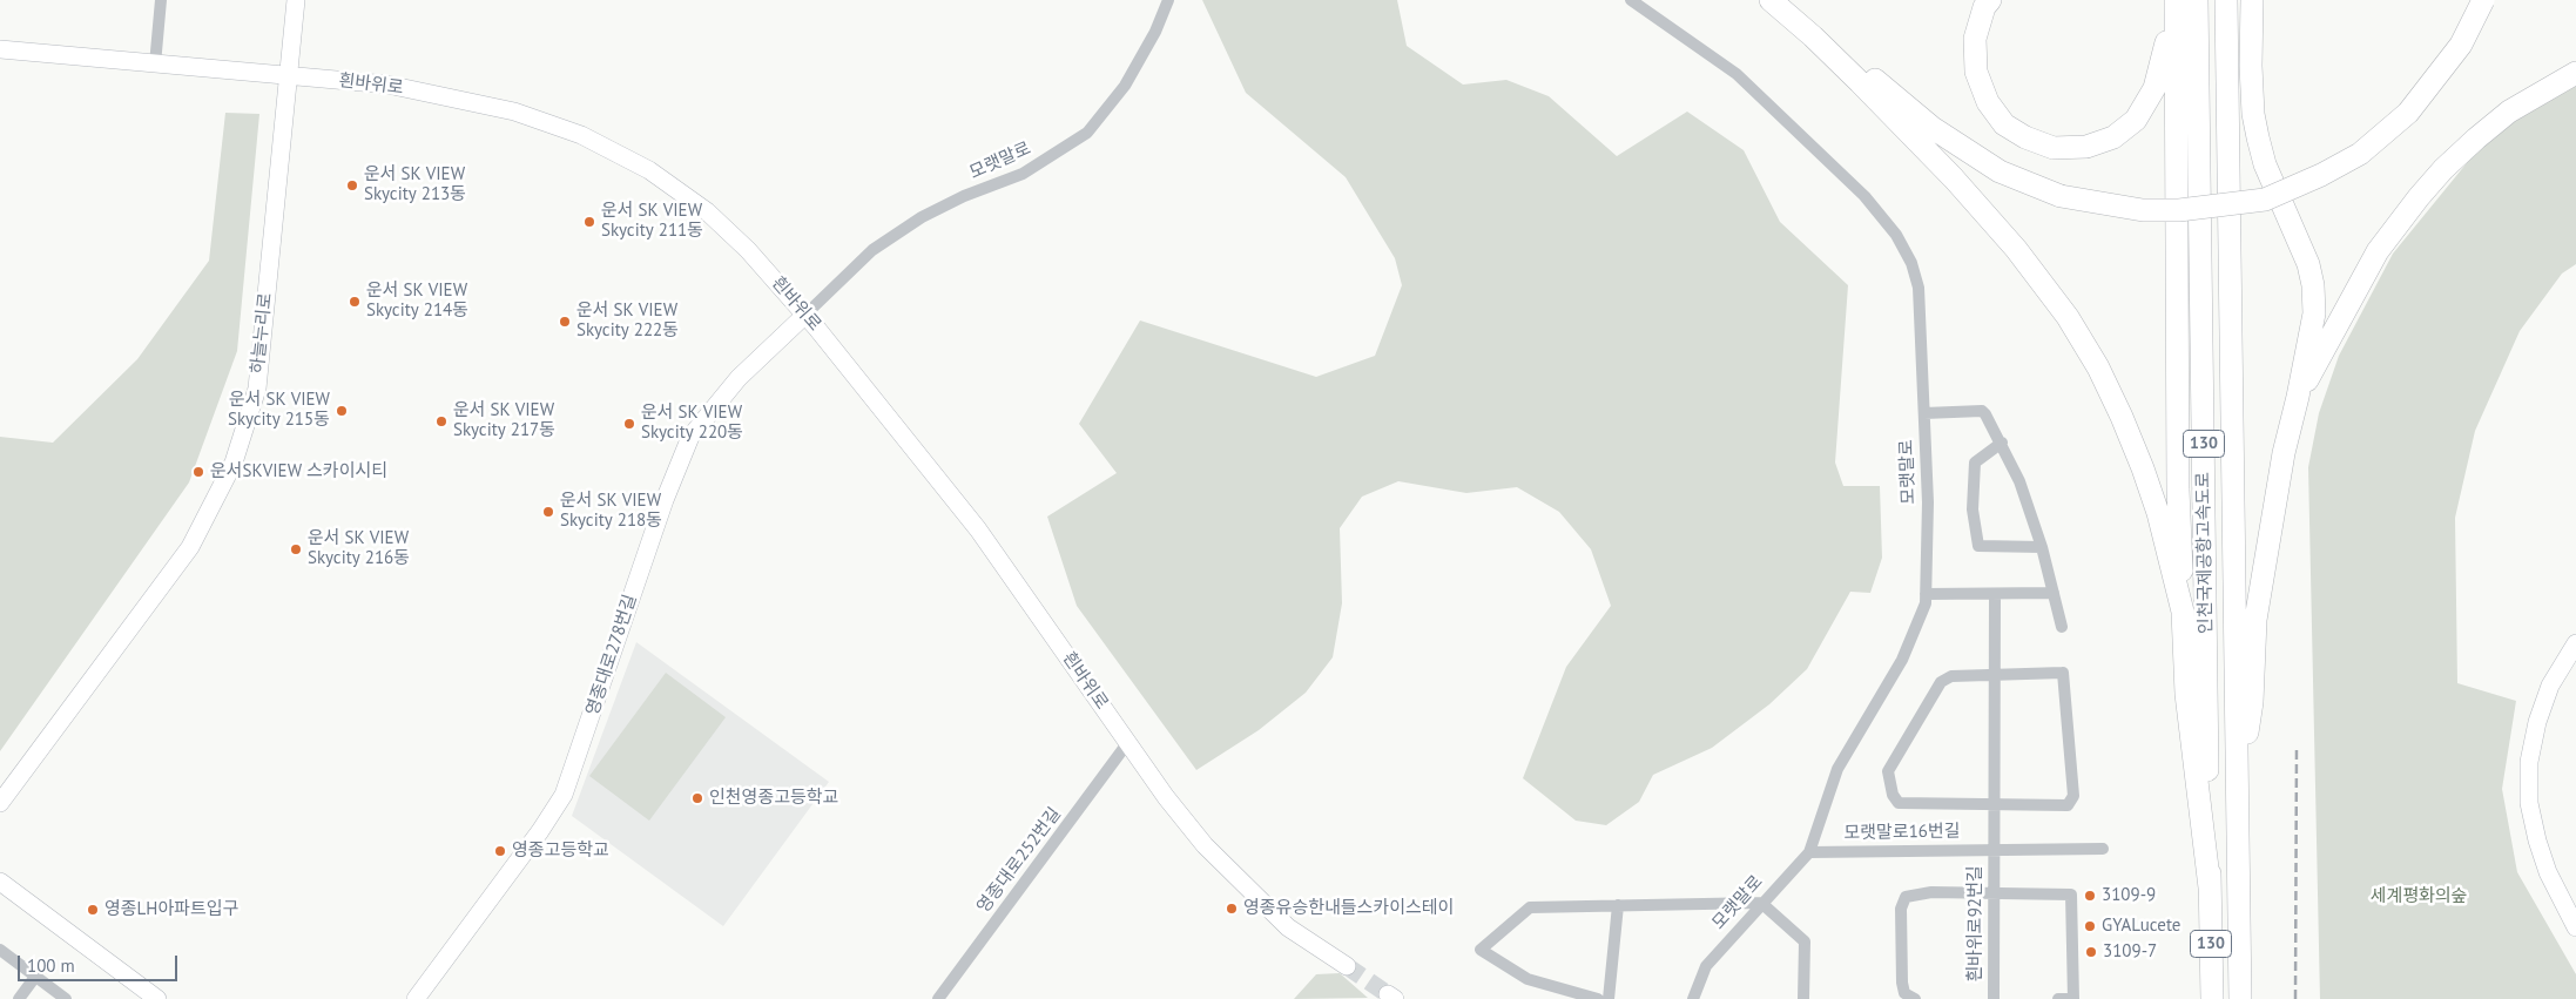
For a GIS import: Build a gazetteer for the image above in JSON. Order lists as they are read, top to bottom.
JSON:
{
  "streets": {
    "highway": ["130", "인천국제공항고속도로"],
    "street": [
      "흰바위로",
      "모랫말로",
      "하늘누리로",
      "영종대로278번길",
      "모랫말로16번길",
      "영종대로252번길",
      "흰바위로92번길"
    ]
  },
  "crossings": [
    ["흰바위로", "모랫말로"],
    ["흰바위로", "하늘누리로"],
    ["흰바위로", "영종대로278번길"],
    ["흰바위로", "영종대로252번길"],
    ["모랫말로", "영종대로278번길"],
    ["모랫말로", "모랫말로16번길"],
    ["모랫말로16번길", "흰바위로92번길"]
  ],
  "parks": ["세계평화의숲"],
  "places": [
    "운서 SK VIEW Skycity 213동",
    "운서 SK VIEW Skycity 211동",
    "운서 SK VIEW Skycity 214동",
    "운서 SK VIEW Skycity 222동",
    "운서 SK VIEW Skycity 215동",
    "운서 SK VIEW Skycity 217동",
    "운서 SK VIEW Skycity 220동",
    "운서SKVIEW 스카이시티",
    "운서 SK VIEW Skycity 218동",
    "운서 SK VIEW Skycity 216동",
    "인천영종고등학교",
    "영종고등학교",
    "3109-9",
    "영종유승한내들스카이스테이",
    "영종LH아파트입구",
    "GYALucete",
    "3109-7"
  ],
  "scale_bar": "100 m"
}
